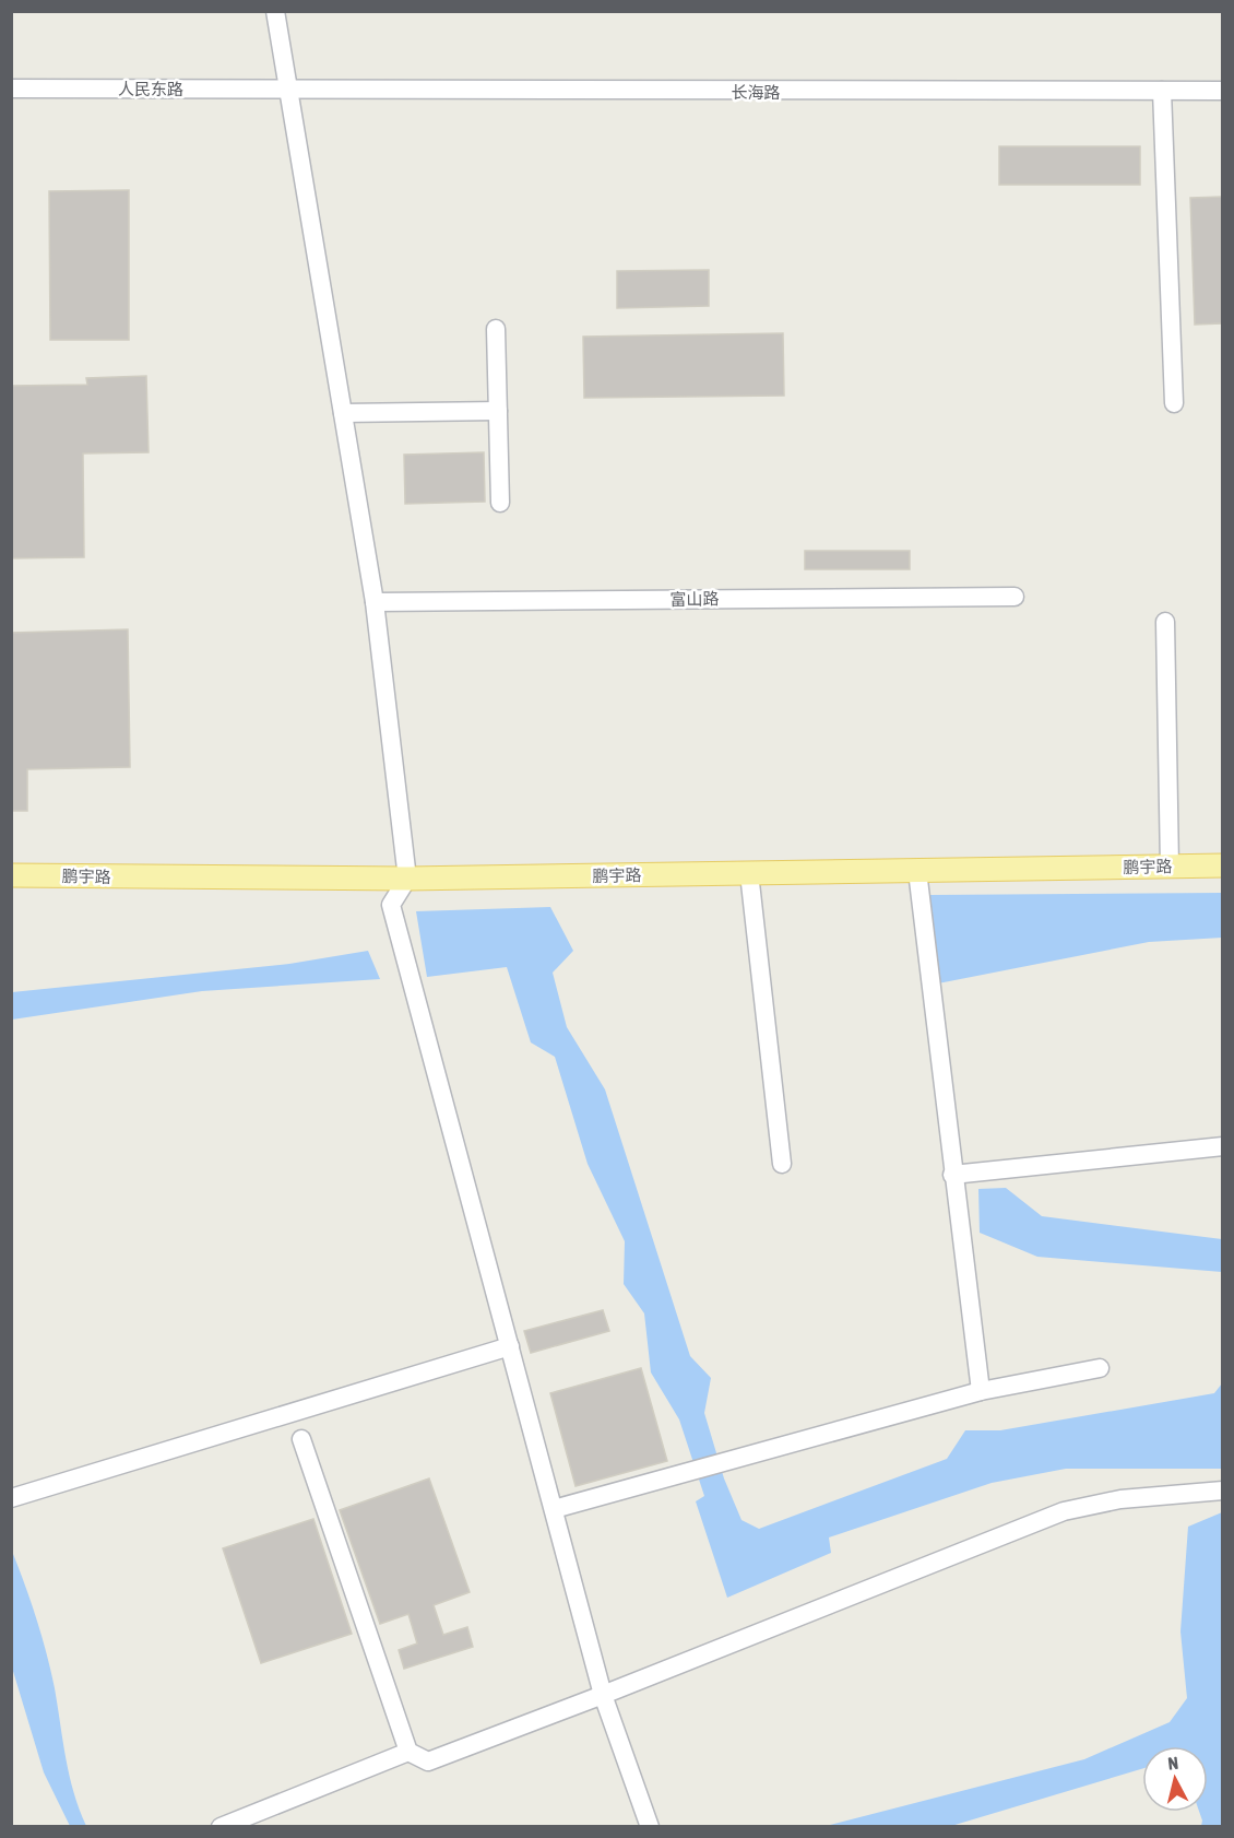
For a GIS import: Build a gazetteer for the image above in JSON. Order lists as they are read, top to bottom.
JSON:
{
  "streets": {
    "main road": ["鹏宇路"],
    "street": ["人民东路", "长海路", "富山路"]
  },
  "crossings": [
    ["人民东路", "长海路"]
  ],
  "north": "top"
}
